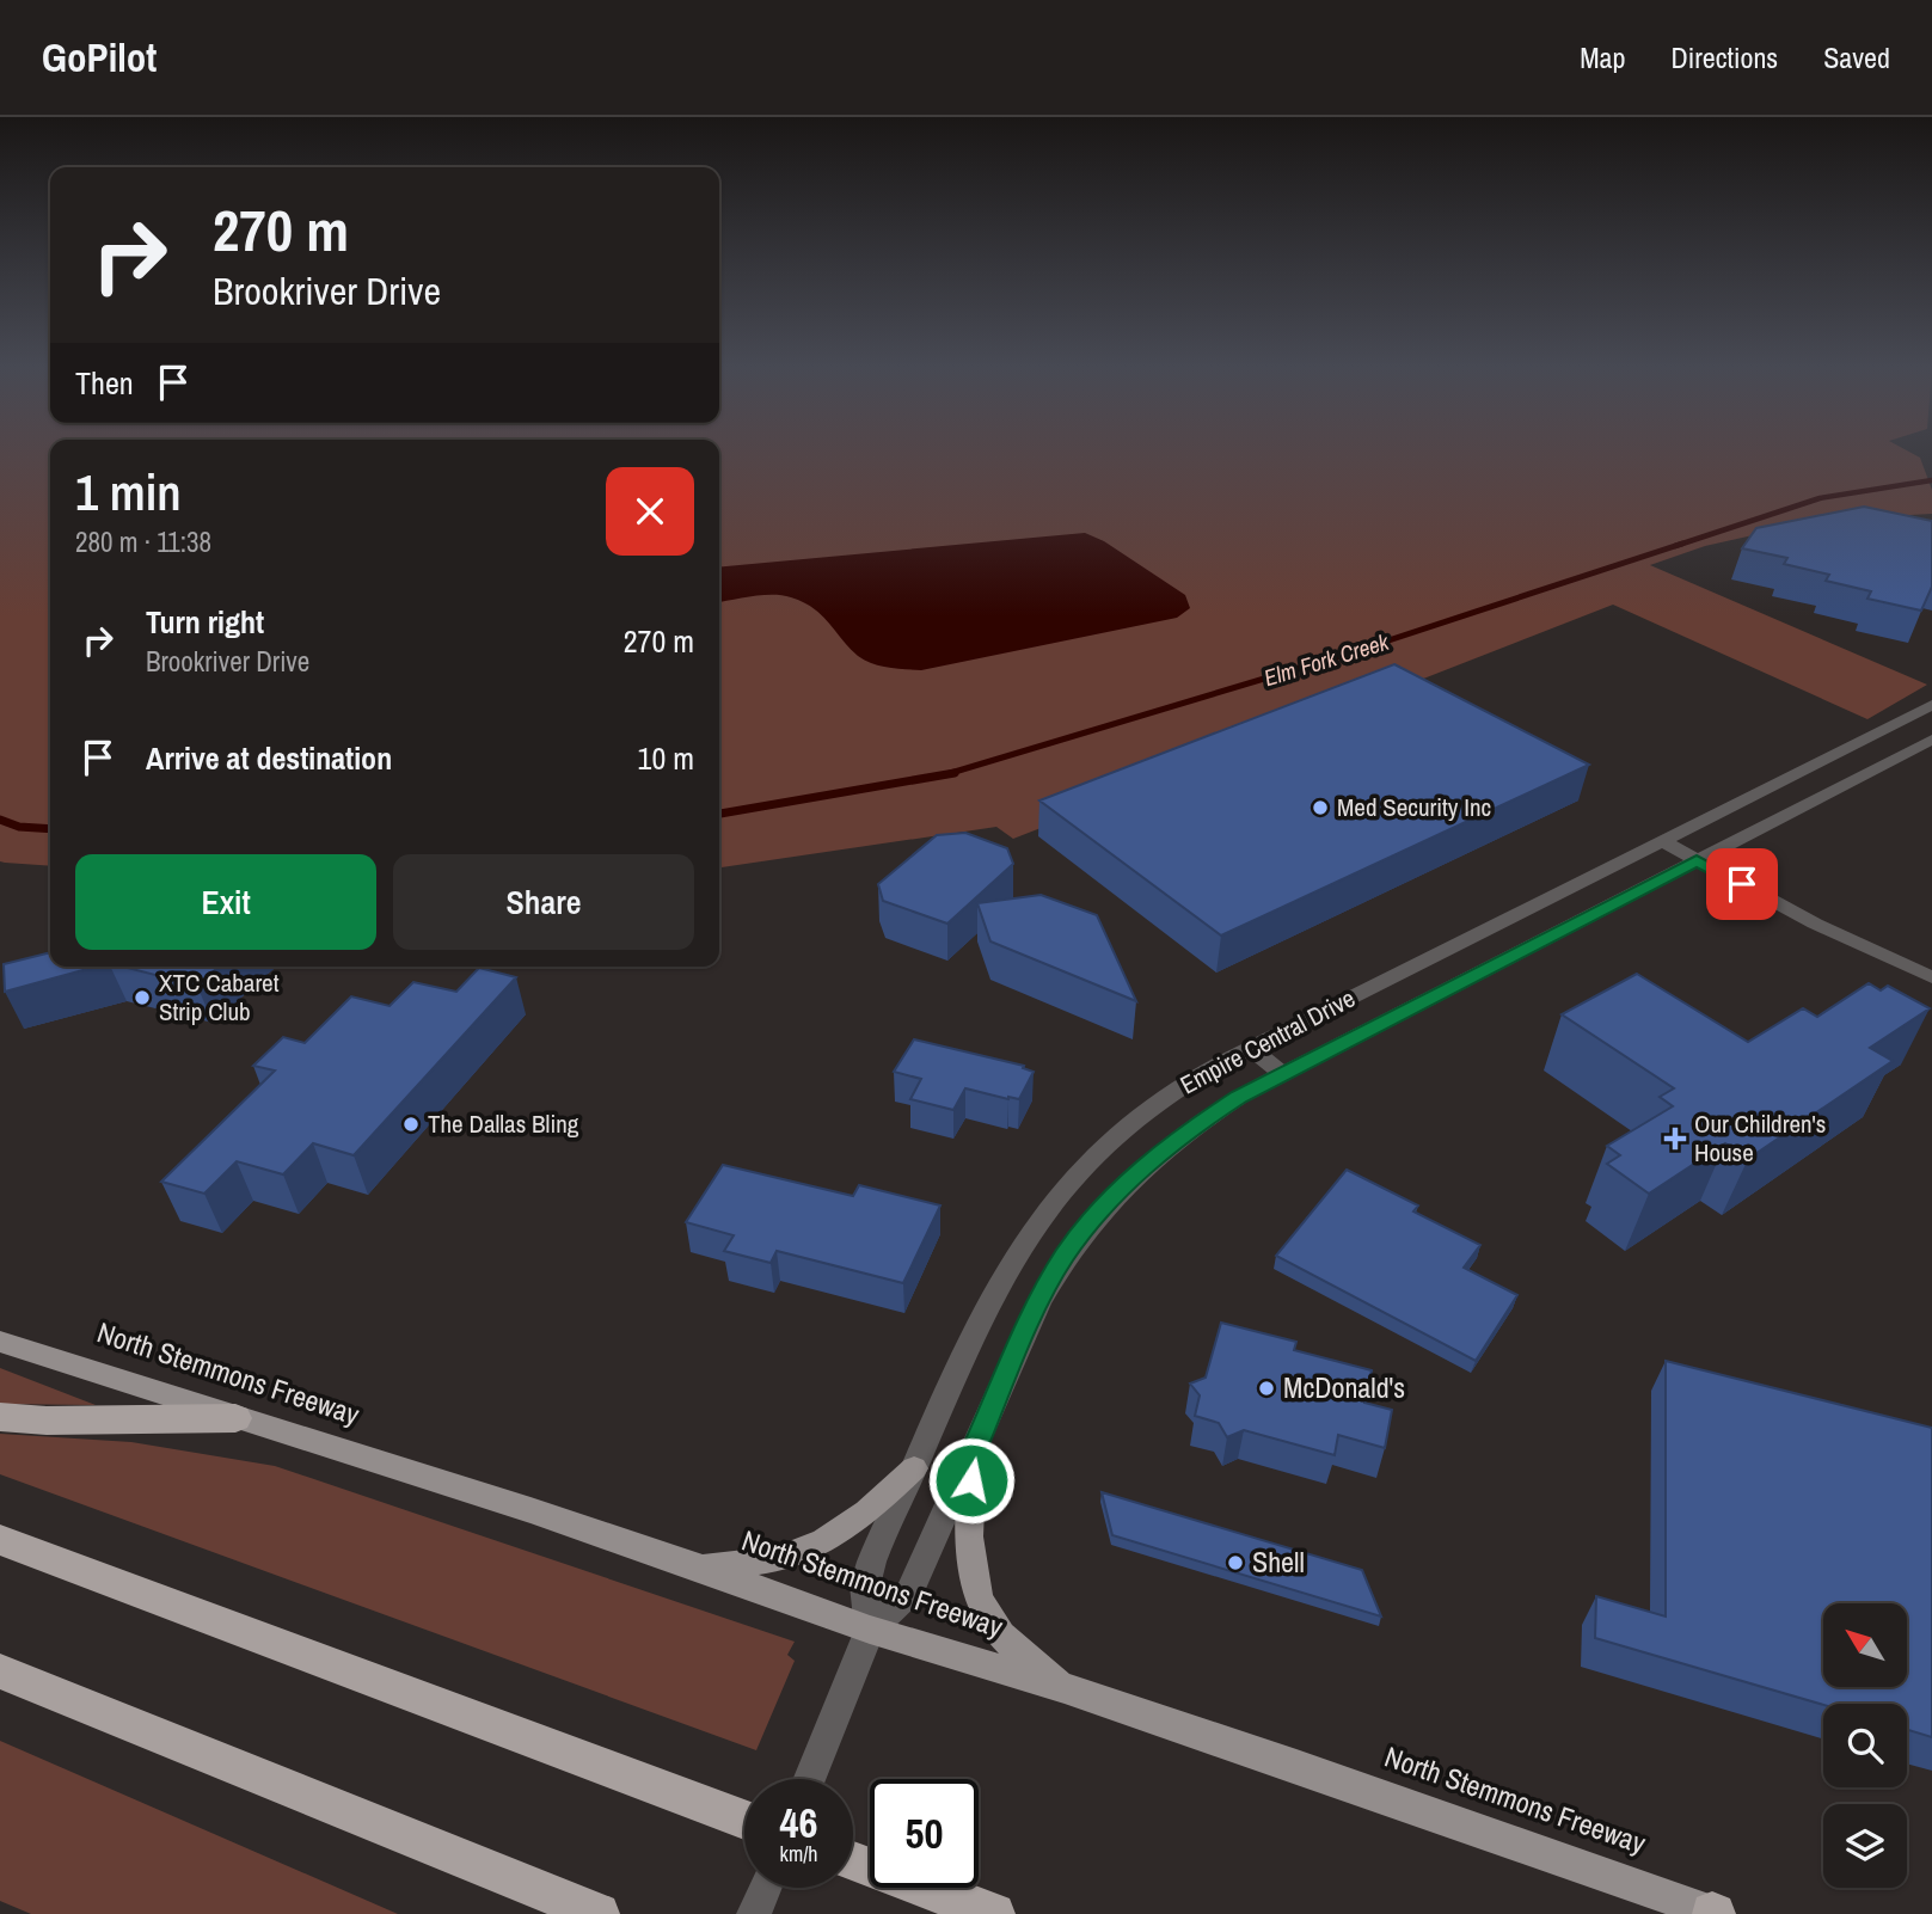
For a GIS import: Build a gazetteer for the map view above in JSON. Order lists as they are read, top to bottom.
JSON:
{
  "streets": {
    "main road": ["North Stemmons Freeway"],
    "street": ["Empire Central Drive"]
  },
  "crossings": [
    ["Empire Central Drive", "North Stemmons Freeway"]
  ],
  "water": ["Elm Fork Creek"],
  "places": {
    "other": [
      "Med Security Inc",
      "XTC Cabaret Strip Club",
      "The Dallas Bling",
      "McDonald's",
      "Shell"
    ],
    "health": ["Our Children's House"]
  },
  "north": "top left",
  "page": {
    "header": "GoPilot",
    "nav": ["Map", "Directions", "Saved"],
    "turn": ["270 m", "Brookriver Drive"],
    "then": "Then",
    "heading": ["1 min", "280 m · 11:38"],
    "list": [
      {
        "name": "Turn right",
        "note": "Brookriver Drive",
        "value": "270 m"
      },
      {
        "name": "Arrive at destination",
        "value": "10 m"
      }
    ],
    "buttons": ["Exit", "Share"],
    "speed": "46 km/h",
    "limit": "50"
  }
}
